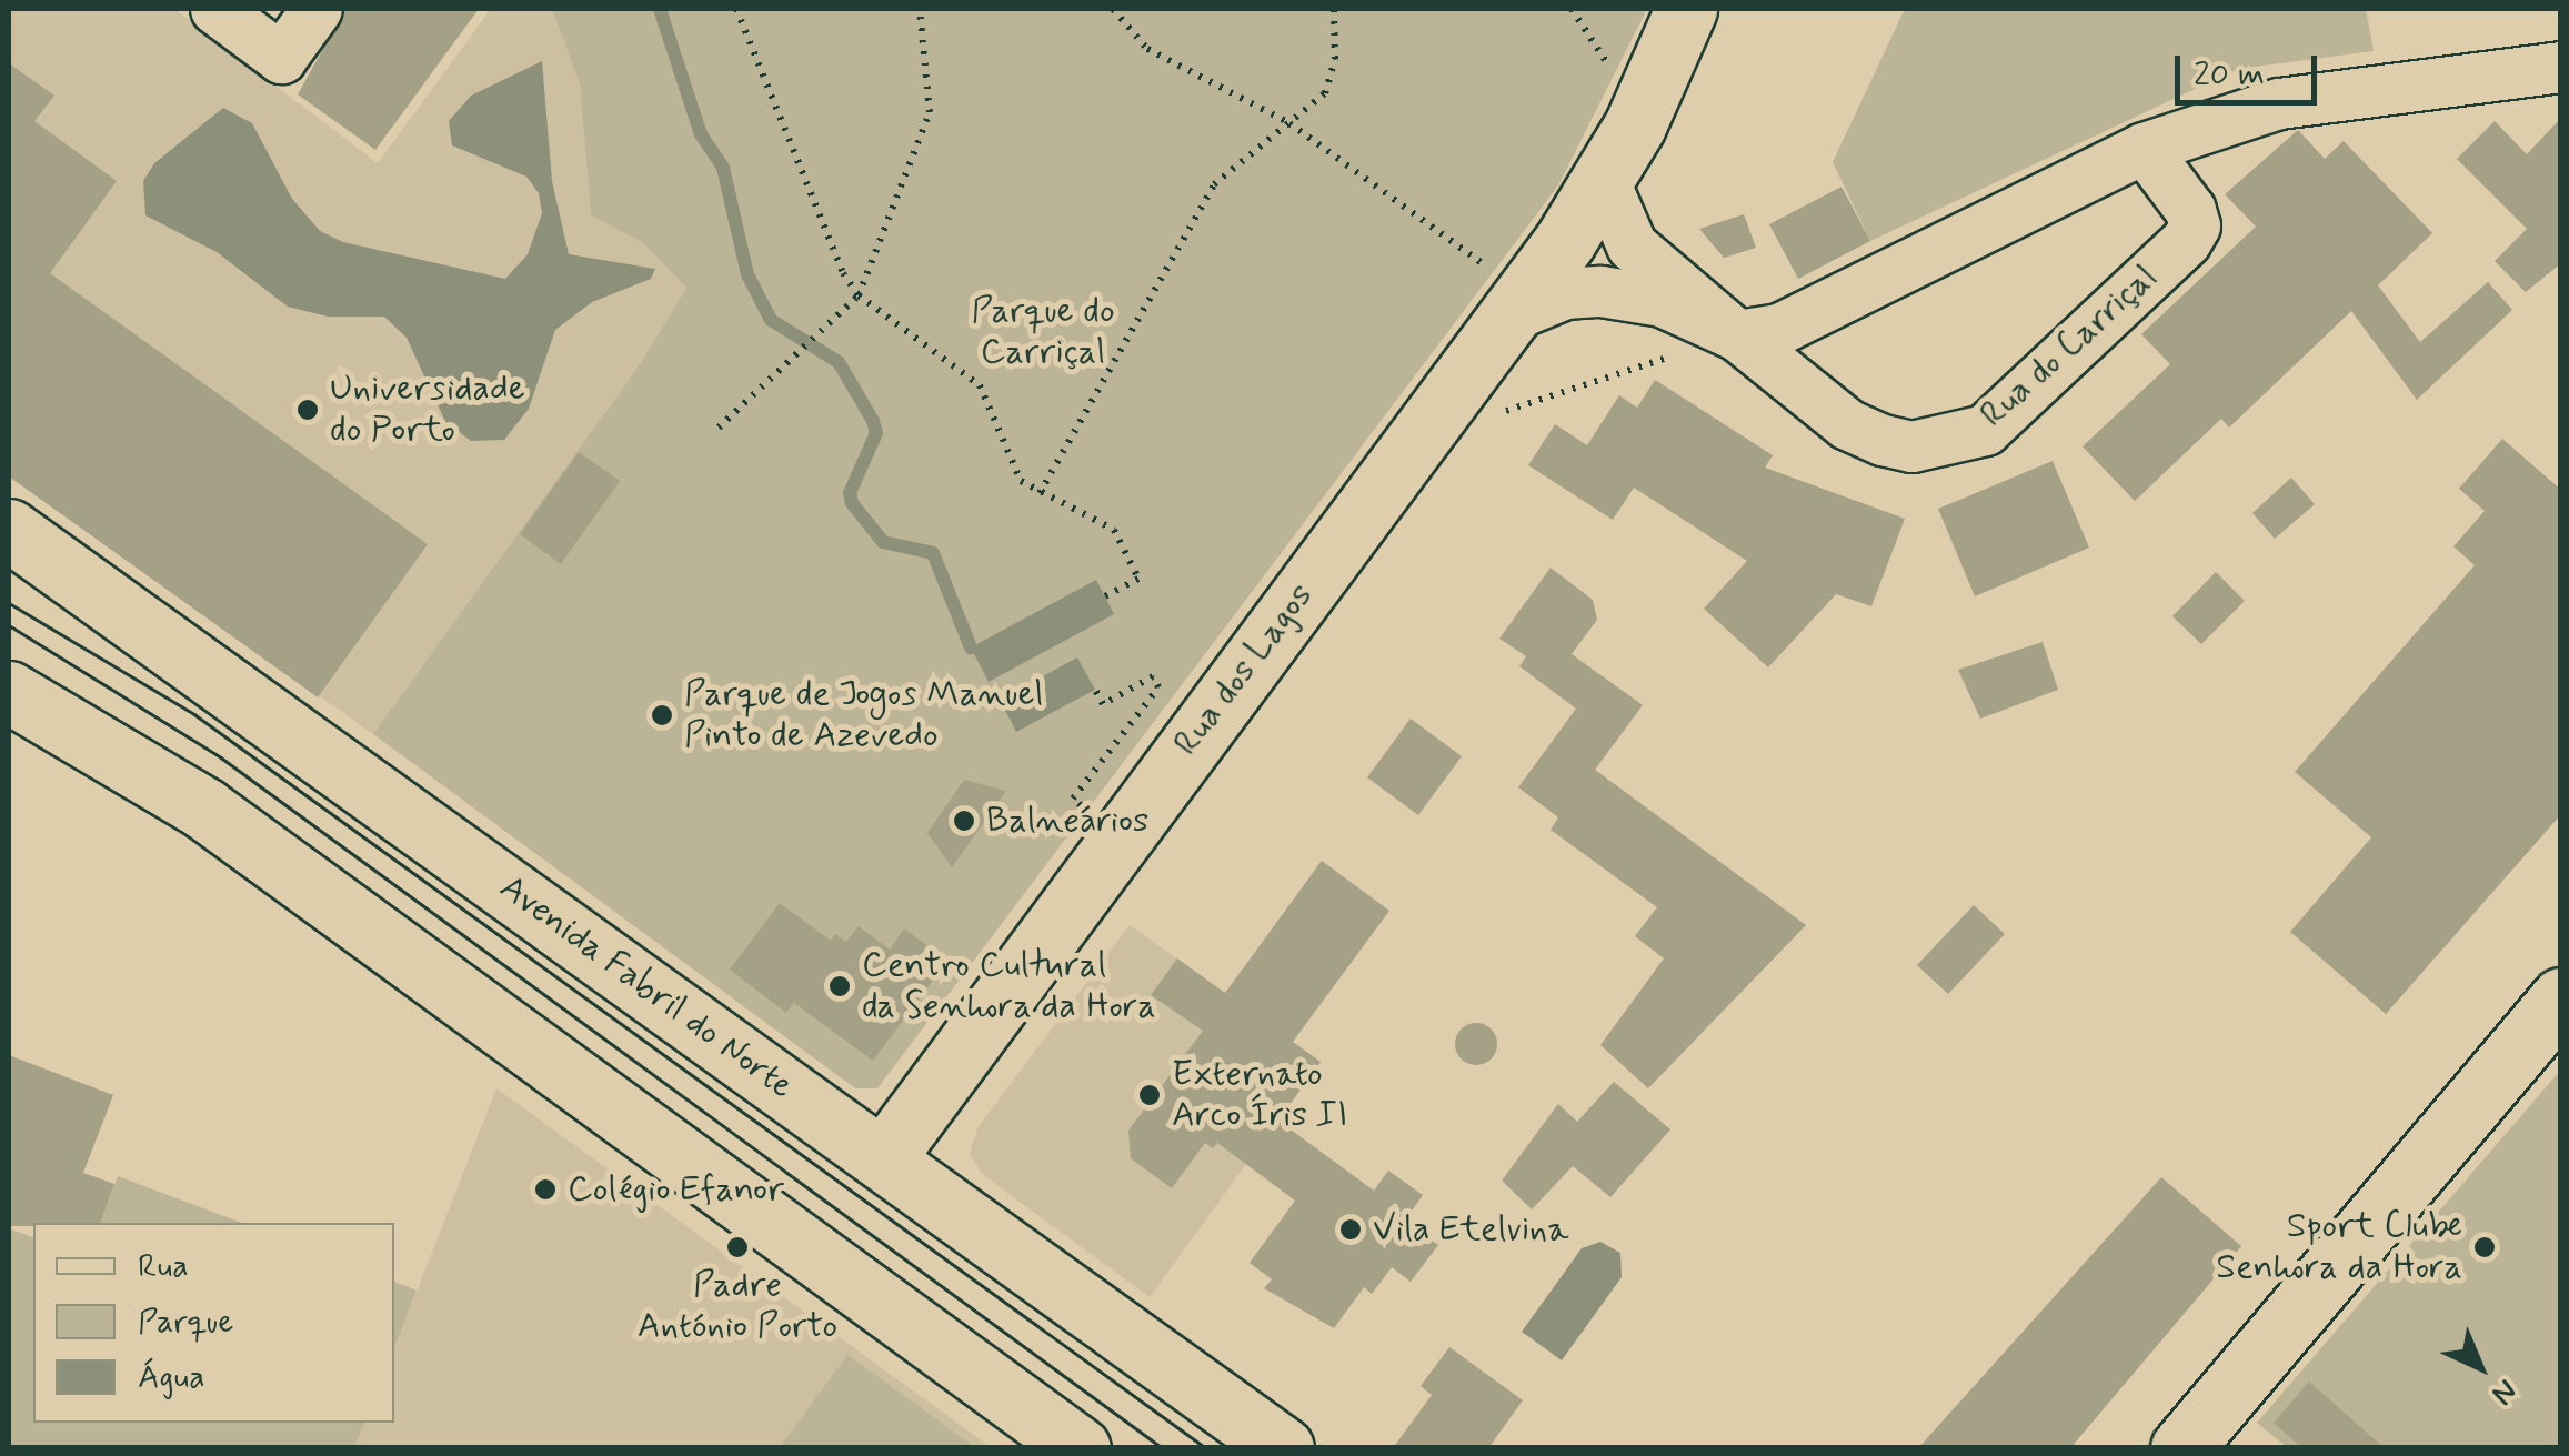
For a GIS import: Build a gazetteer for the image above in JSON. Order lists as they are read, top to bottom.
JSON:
{
  "streets": {
    "main road": ["Rua dos Lagos", "Avenida Fabril do Norte"],
    "street": ["Rua do Carriçal"]
  },
  "crossings": [
    ["Rua do Carriçal", "Rua dos Lagos"],
    ["Rua dos Lagos", "Avenida Fabril do Norte"]
  ],
  "parks": ["Parque do Carriçal"],
  "places": [
    "Universidade do Porto",
    "Parque de Jogos Manuel Pinto de Azevedo",
    "Balneários",
    "Centro Cultural da Senhora da Hora",
    "Externato Arco Íris II",
    "Colégio Efanor",
    "Vila Etelvina",
    "Padre António Porto",
    "Sport Clube Senhora da Hora"
  ],
  "legend": ["Rua", "Parque", "Água"],
  "scale_bar": "20 m",
  "north": "bottom right"
}
